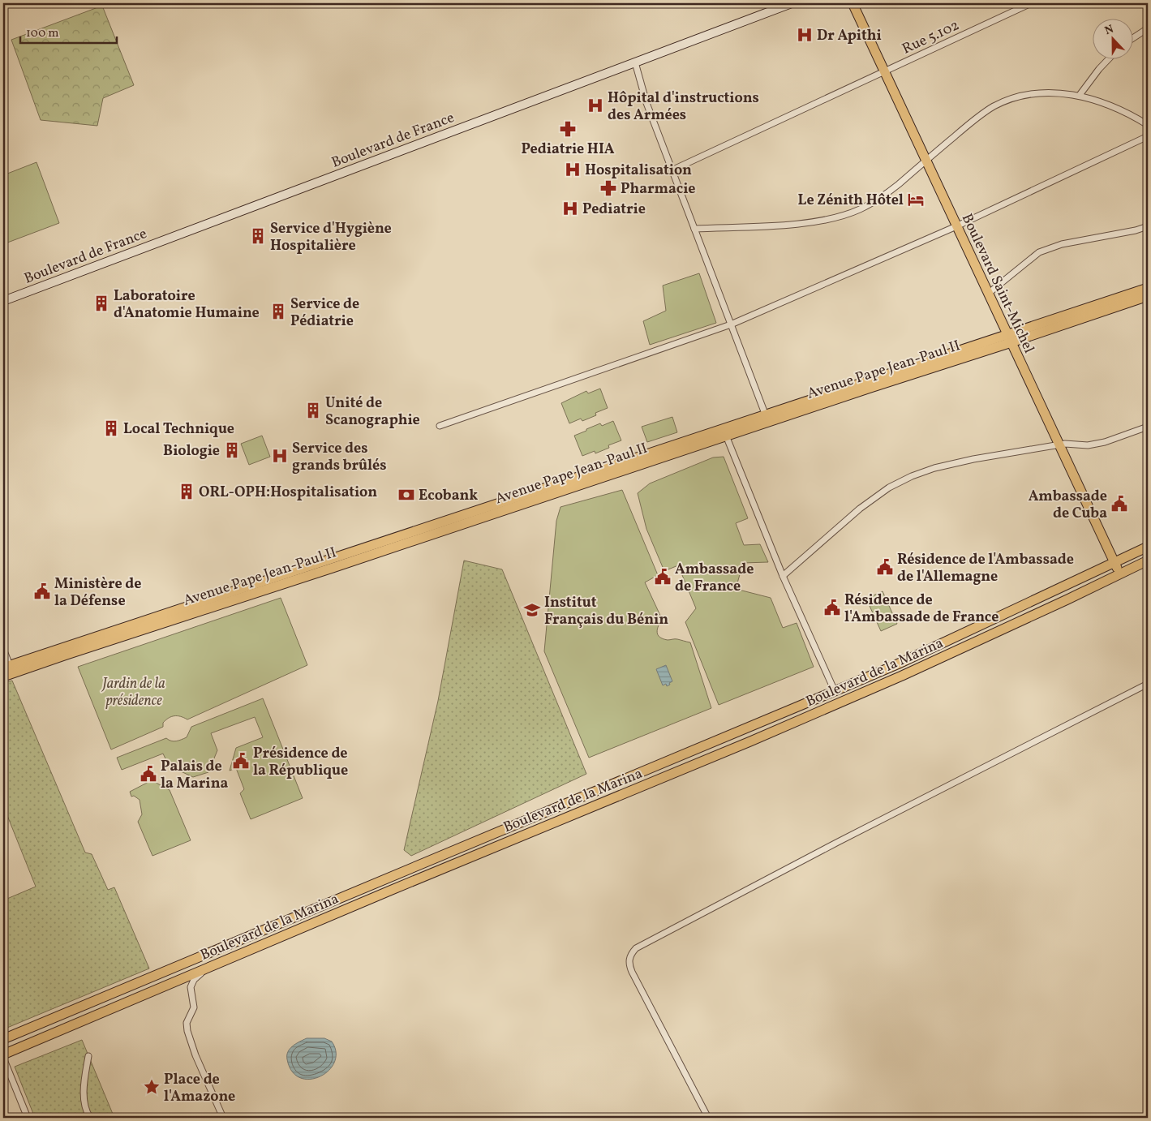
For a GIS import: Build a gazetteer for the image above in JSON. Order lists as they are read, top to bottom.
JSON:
{
  "streets": {
    "main road": ["Boulevard Saint-Michel", "Avenue Pape Jean-Paul II", "Boulevard de la Marina"],
    "street": ["Rue 5.102", "Boulevard de France"]
  },
  "crossings": [
    ["Rue 5.102", "Boulevard Saint-Michel"],
    ["Boulevard Saint-Michel", "Avenue Pape Jean-Paul II"],
    ["Boulevard Saint-Michel", "Boulevard de la Marina"]
  ],
  "parks": ["Jardin de la présidence"],
  "places": {
    "hospital": [
      "Dr Apithi",
      "Hôpital d'instructions des Armées",
      "Hospitalisation",
      "Pediatrie",
      "Service des grands brûlés"
    ],
    "pharmacy": ["Pediatrie HIA", "Pharmacie"],
    "hotel": ["Le Zénith Hôtel"],
    "building": [
      "Service d'Hygiène Hospitalière",
      "Laboratoire d'Anatomie Humaine",
      "Service de Pédiatrie",
      "Unité de Scanographie",
      "Local Technique",
      "Biologie",
      "ORL-OPH:Hospitalisation"
    ],
    "bank": ["Ecobank"],
    "public building": [
      "Ambassade de Cuba",
      "Résidence de l'Ambassade de l'Allemagne",
      "Ambassade de France",
      "Ministère de la Défense",
      "Résidence de l'Ambassade de France",
      "Présidence de la République",
      "Palais de la Marina"
    ],
    "school or university": ["Institut Français du Bénin"],
    "place": ["Place de l'Amazone"]
  },
  "scale_bar": "100 m",
  "north": "top"
}
